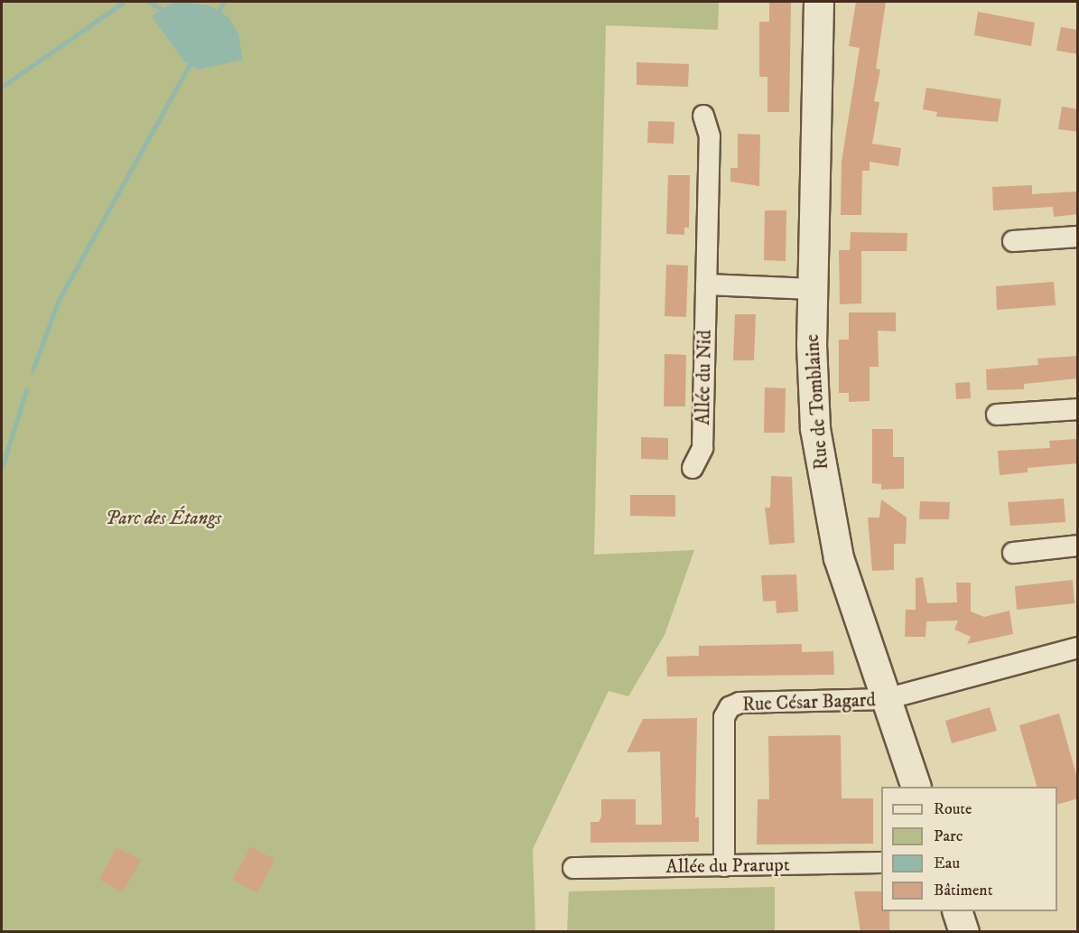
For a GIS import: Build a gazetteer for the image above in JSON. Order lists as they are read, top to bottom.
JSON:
{
  "streets": {
    "main road": ["Rue de Tomblaine"],
    "street": ["Allée du Nid", "Rue César Bagard", "Allée du Prarupt"]
  },
  "crossings": [
    ["Rue de Tomblaine", "Rue César Bagard"],
    ["Rue César Bagard", "Allée du Prarupt"]
  ],
  "parks": ["Parc des Étangs"],
  "legend": [
    "Route",
    "Parc",
    "Eau",
    "Bâtiment"
  ]
}
